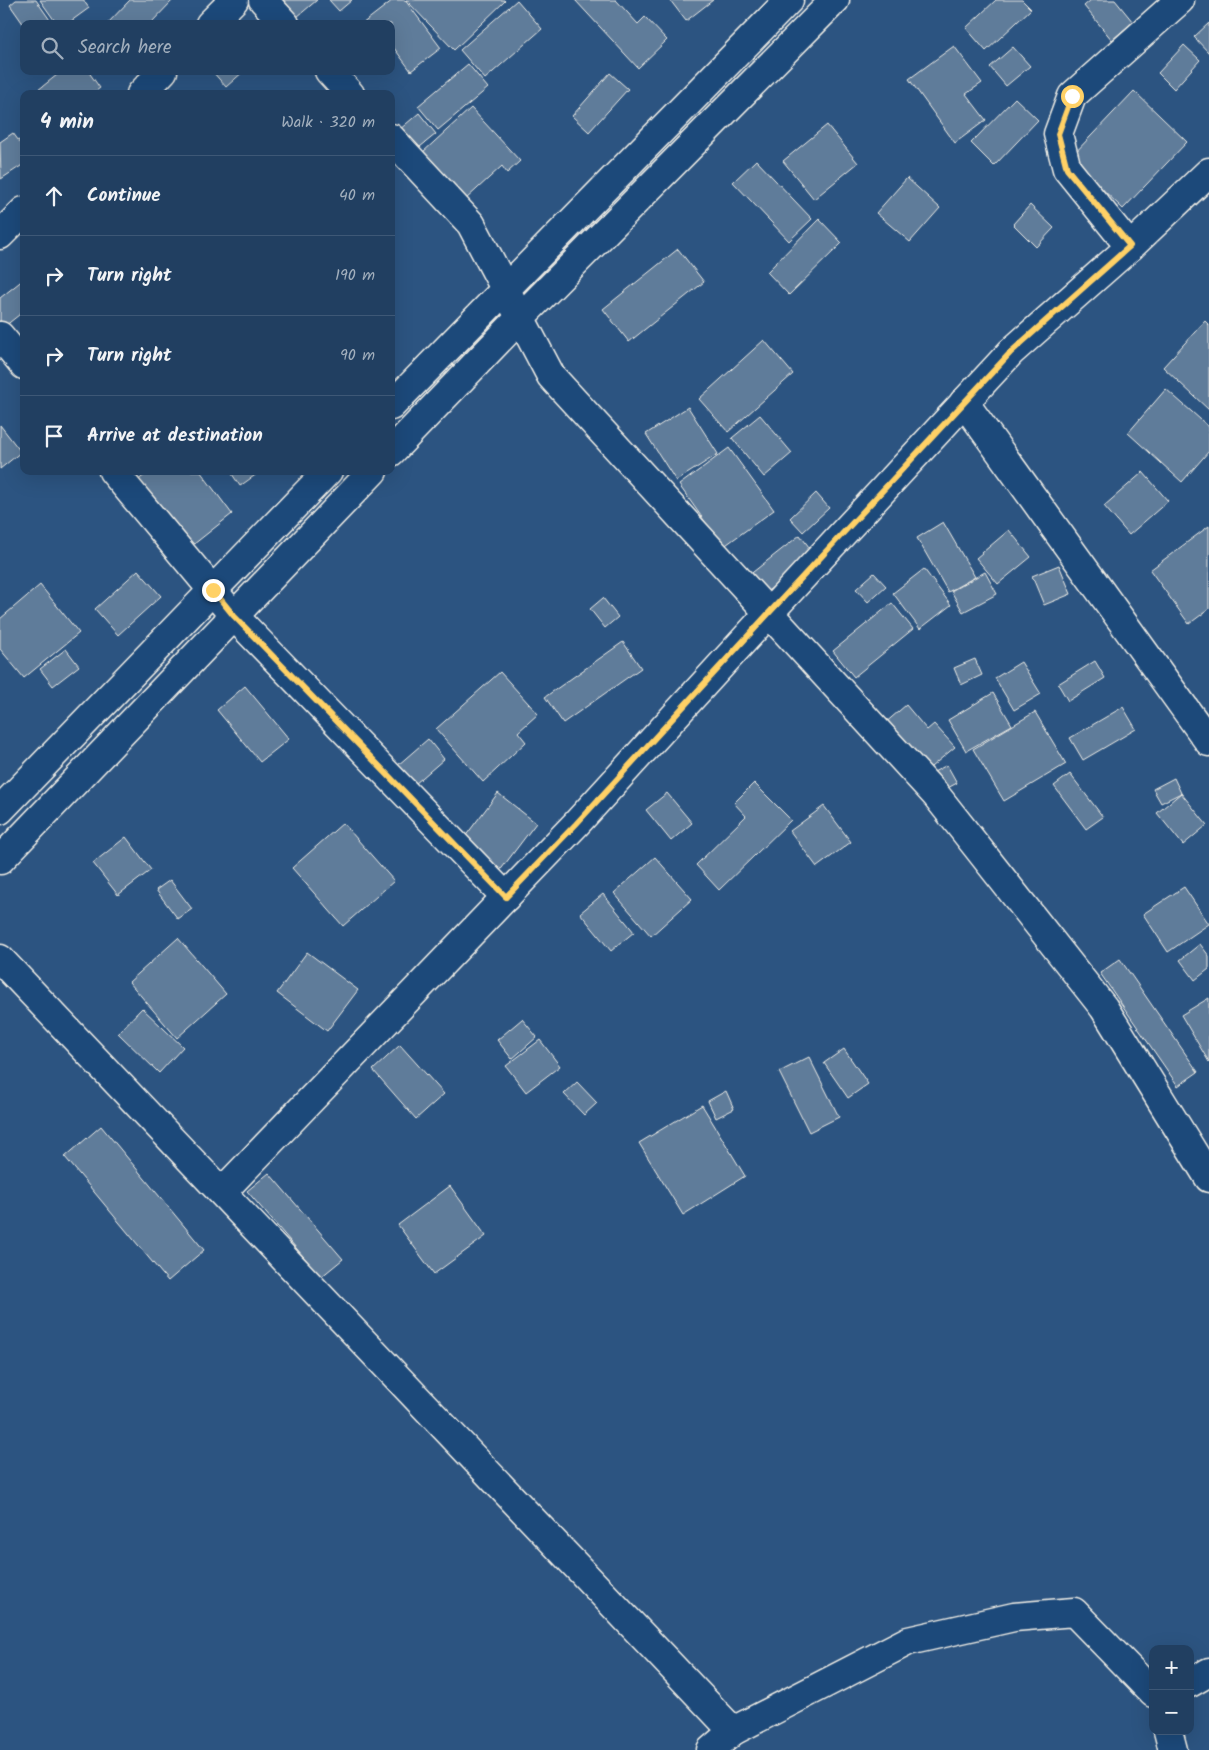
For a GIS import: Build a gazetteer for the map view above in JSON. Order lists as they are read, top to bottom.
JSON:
{
  "page": {
    "search": "Search here",
    "heading": ["4 min", "Walk · 320 m"],
    "list": [
      ["Continue", "40 m"],
      ["Turn right", "190 m"],
      ["Turn right", "90 m"],
      "Arrive at destination"
    ],
    "map_buttons": ["+", "−"]
  }
}
